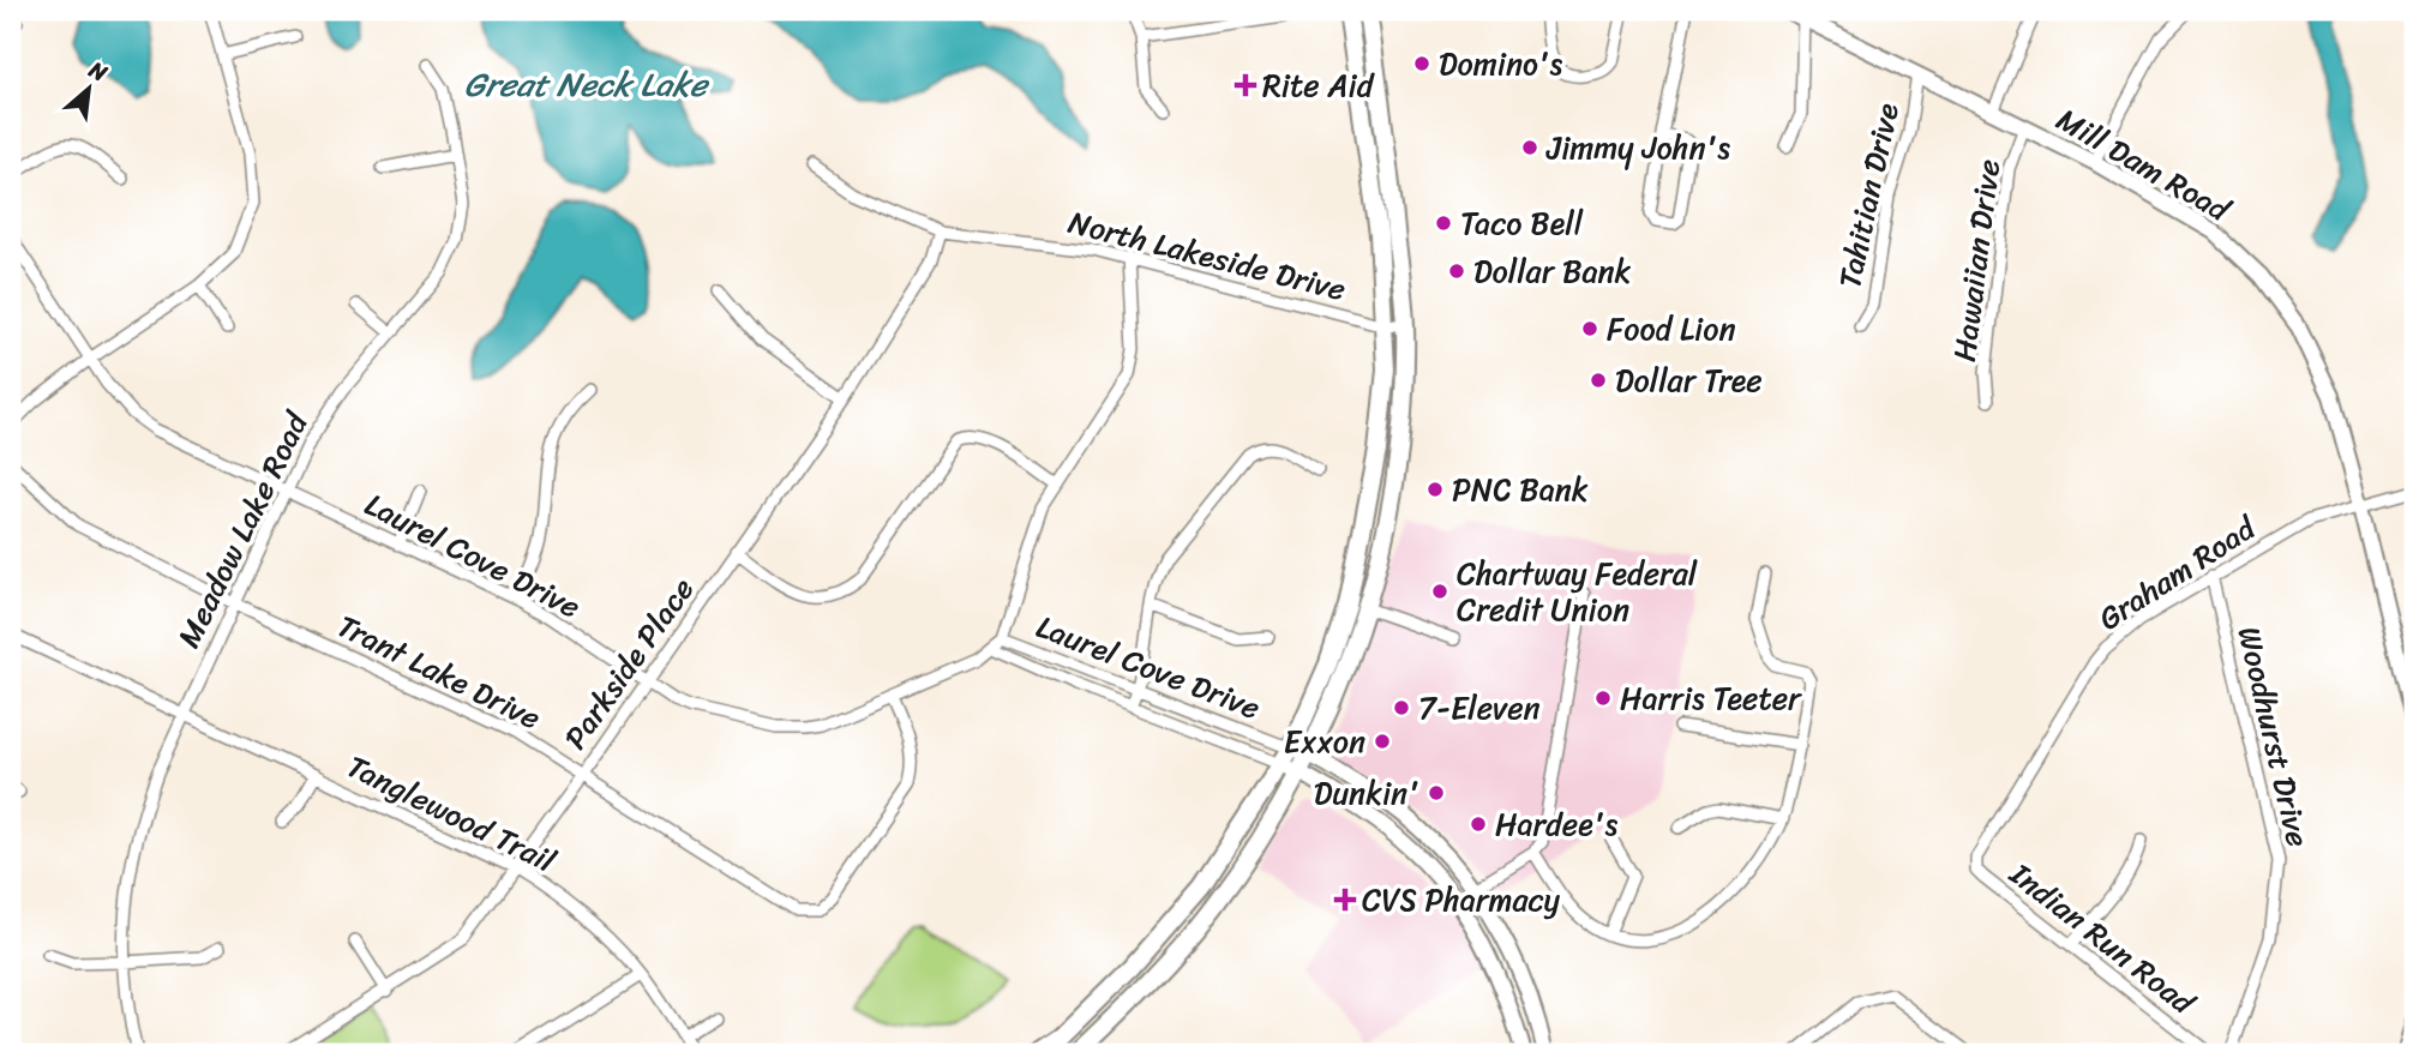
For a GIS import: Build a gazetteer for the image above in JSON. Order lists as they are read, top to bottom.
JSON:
{
  "streets": {
    "street": [
      "Mill Dam Road",
      "Tahitian Drive",
      "North Lakeside Drive",
      "Hawaiian Drive",
      "Meadow Lake Road",
      "Laurel Cove Drive",
      "Graham Road",
      "Parkside Place",
      "Trant Lake Drive",
      "Woodhurst Drive",
      "Tanglewood Trail",
      "Indian Run Road"
    ]
  },
  "crossings": [
    ["Mill Dam Road", "Tahitian Drive"],
    ["Mill Dam Road", "Hawaiian Drive"],
    ["Mill Dam Road", "Graham Road"],
    ["North Lakeside Drive", "Parkside Place"],
    ["Meadow Lake Road", "Laurel Cove Drive"],
    ["Meadow Lake Road", "Trant Lake Drive"],
    ["Meadow Lake Road", "Tanglewood Trail"],
    ["Laurel Cove Drive", "Parkside Place"],
    ["Laurel Cove Drive", "Trant Lake Drive"],
    ["Graham Road", "Woodhurst Drive"],
    ["Graham Road", "Indian Run Road"],
    ["Parkside Place", "Trant Lake Drive"],
    ["Parkside Place", "Tanglewood Trail"]
  ],
  "water": ["Great Neck Lake"],
  "places": {
    "other": [
      "Domino's",
      "Jimmy John's",
      "Taco Bell",
      "Dollar Bank",
      "Food Lion",
      "Dollar Tree",
      "PNC Bank",
      "Chartway Federal Credit Union",
      "Harris Teeter",
      "7-Eleven",
      "Exxon",
      "Dunkin'",
      "Hardee's"
    ],
    "health": ["Rite Aid", "CVS Pharmacy"]
  },
  "north": "top right"
}
